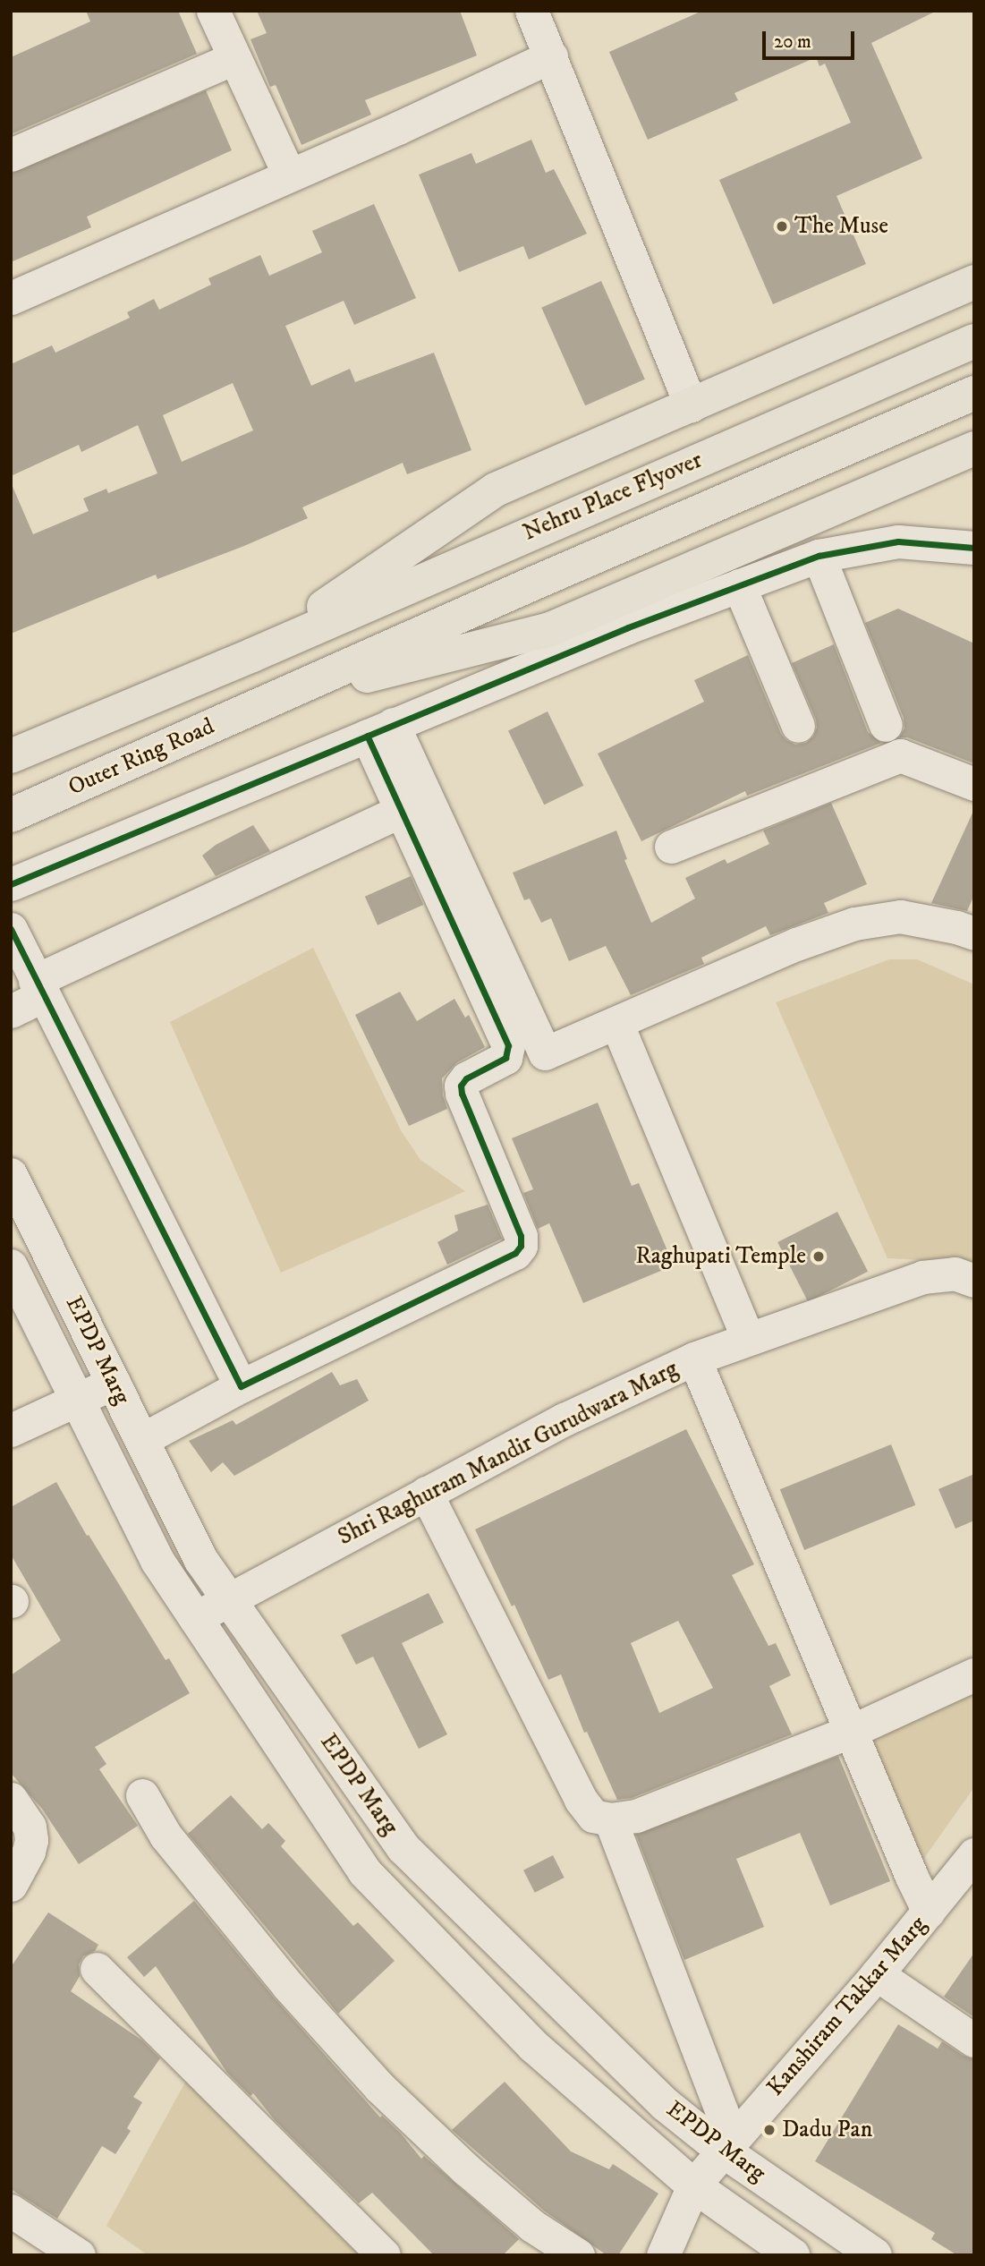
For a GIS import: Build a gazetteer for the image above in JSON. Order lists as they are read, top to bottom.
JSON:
{
  "streets": {
    "main road": ["Nehru Place Flyover", "Outer Ring Road", "EPDP Marg"],
    "street": ["Shri Raghuram Mandir Gurudwara Marg", "Kanshiram Takkar Marg"]
  },
  "crossings": [
    ["Nehru Place Flyover", "Outer Ring Road"],
    ["EPDP Marg", "Shri Raghuram Mandir Gurudwara Marg"],
    ["EPDP Marg", "Kanshiram Takkar Marg"]
  ],
  "places": ["The Muse", "Raghupati Temple", "Dadu Pan"],
  "scale_bar": "20 m"
}
